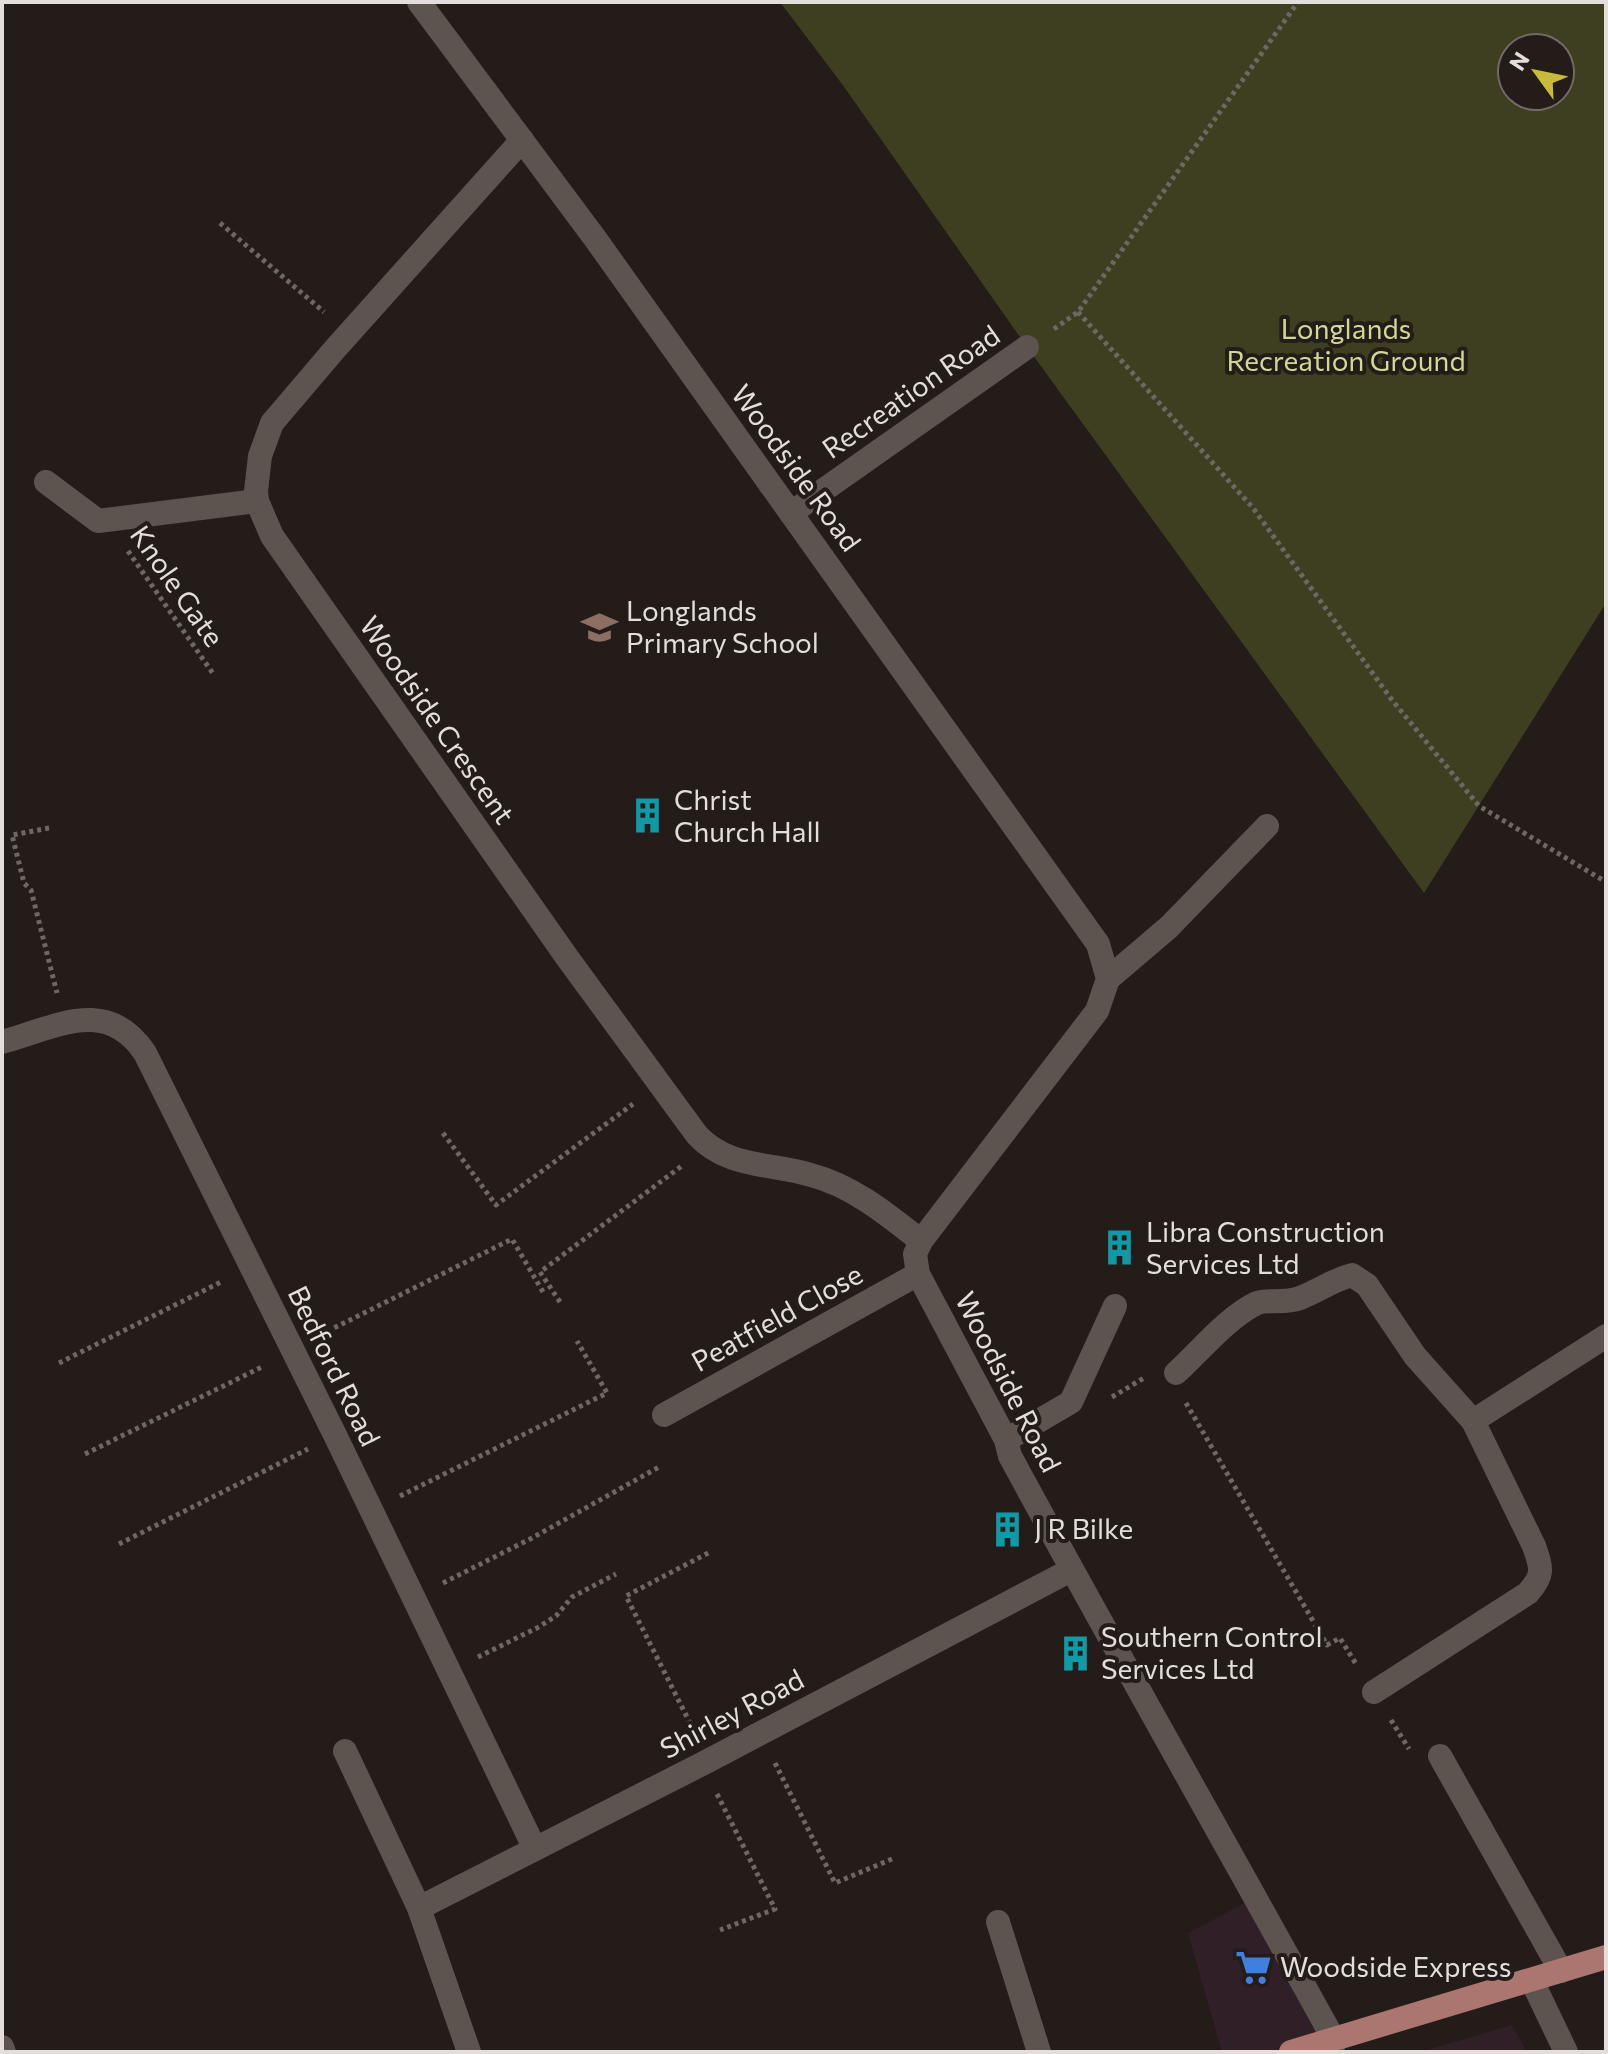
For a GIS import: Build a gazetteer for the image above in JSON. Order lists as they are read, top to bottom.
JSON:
{
  "streets": {
    "street": [
      "Recreation Road",
      "Woodside Road",
      "Woodside Crescent",
      "Peatfield Close",
      "Bedford Road",
      "Shirley Road"
    ],
    "path": ["Knole Gate"]
  },
  "crossings": [
    ["Recreation Road", "Woodside Road"],
    ["Woodside Road", "Woodside Crescent"],
    ["Woodside Road", "Peatfield Close"],
    ["Woodside Road", "Shirley Road"],
    ["Bedford Road", "Shirley Road"]
  ],
  "parks": ["Longlands Recreation Ground"],
  "places": {
    "school or university": ["Longlands Primary School"],
    "building": [
      "Christ Church Hall",
      "Libra Construction Services Ltd",
      "J R Bilke",
      "Southern Control Services Ltd"
    ],
    "supermarket": ["Woodside Express"]
  },
  "north": "top left"
}
